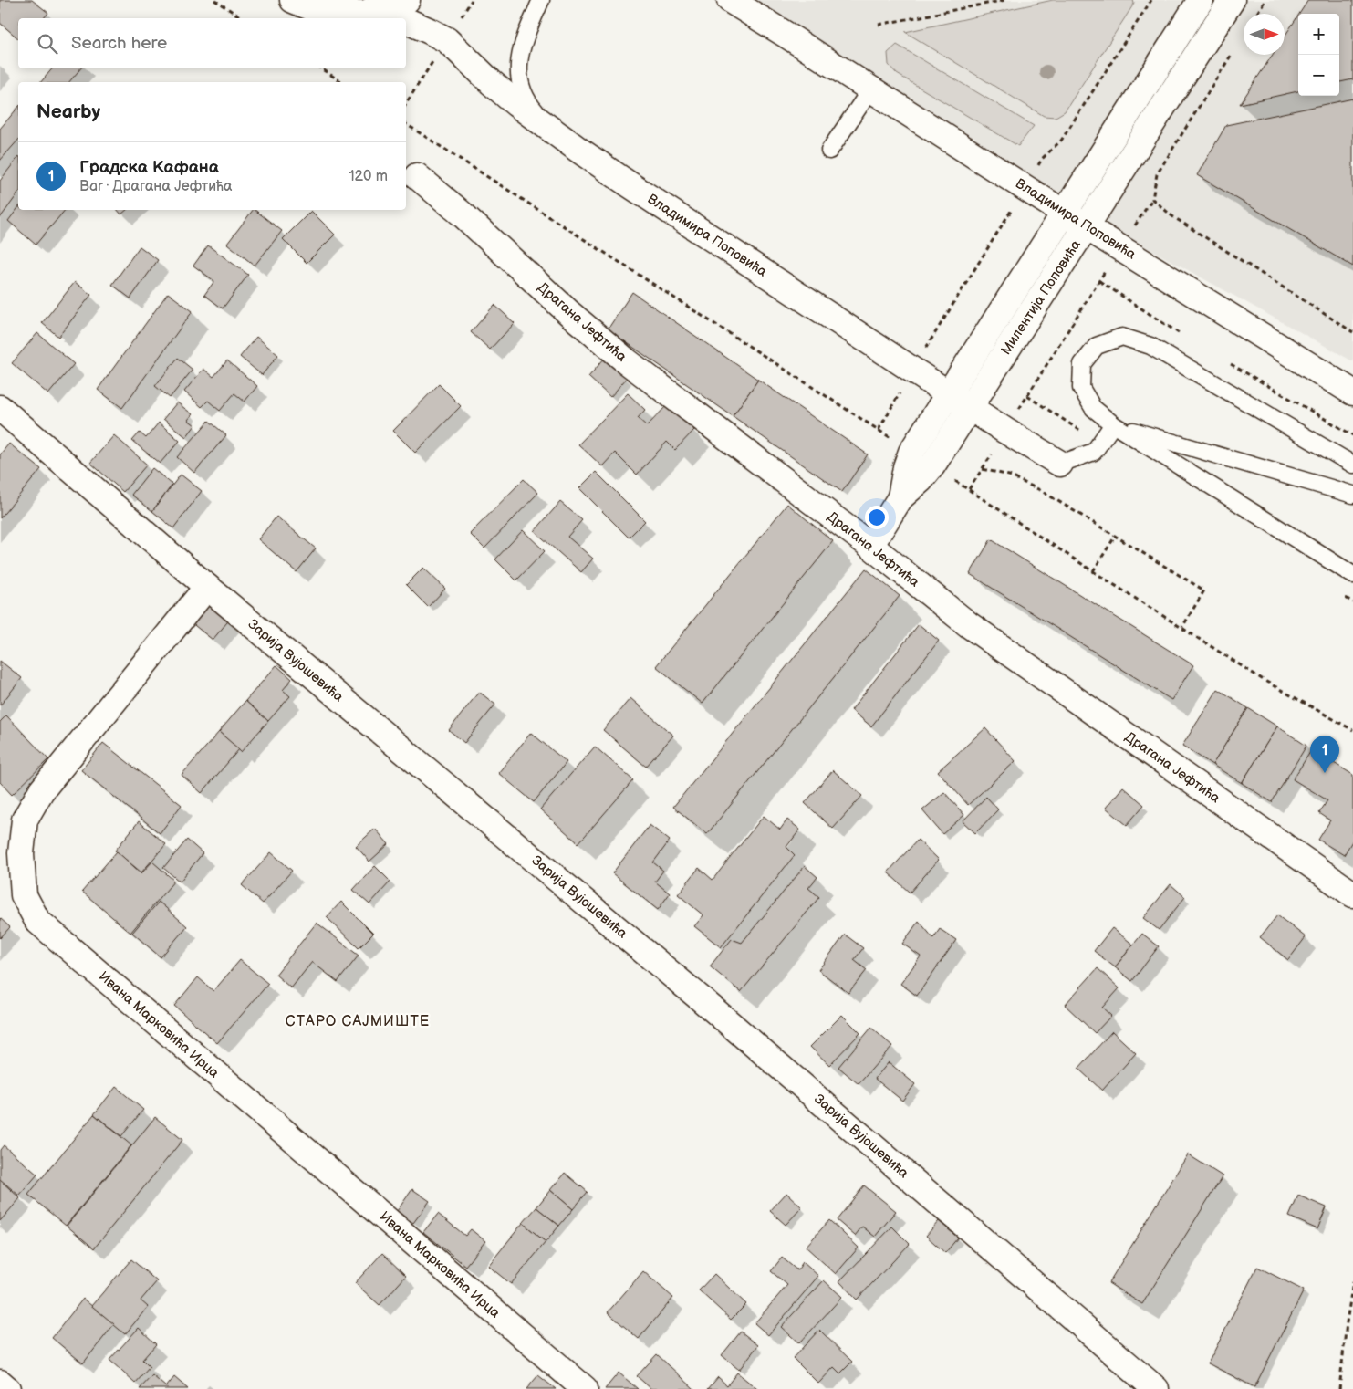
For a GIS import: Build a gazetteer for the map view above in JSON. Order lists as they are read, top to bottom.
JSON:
{
  "streets": {
    "street": [
      "Владимира Поповића",
      "Милентија Поповића",
      "Драгана Јефтића",
      "Зарија Вујошевића",
      "Ивана Марковића Ирца"
    ]
  },
  "crossings": [
    ["Владимира Поповића", "Милентија Поповића"],
    ["Милентија Поповића", "Драгана Јефтића"],
    ["Зарија Вујошевића", "Ивана Марковића Ирца"]
  ],
  "districts": ["СТАРО САЈМИШТЕ"],
  "north": "right",
  "page": {
    "map_buttons": ["+", "−"],
    "search": "Search here",
    "heading": "Nearby",
    "list": [
      {
        "mark": "1",
        "name": "Градска Кафана",
        "note": "Bar · Драгана Јефтића",
        "value": "120 m"
      }
    ],
    "pins": "1"
  }
}
